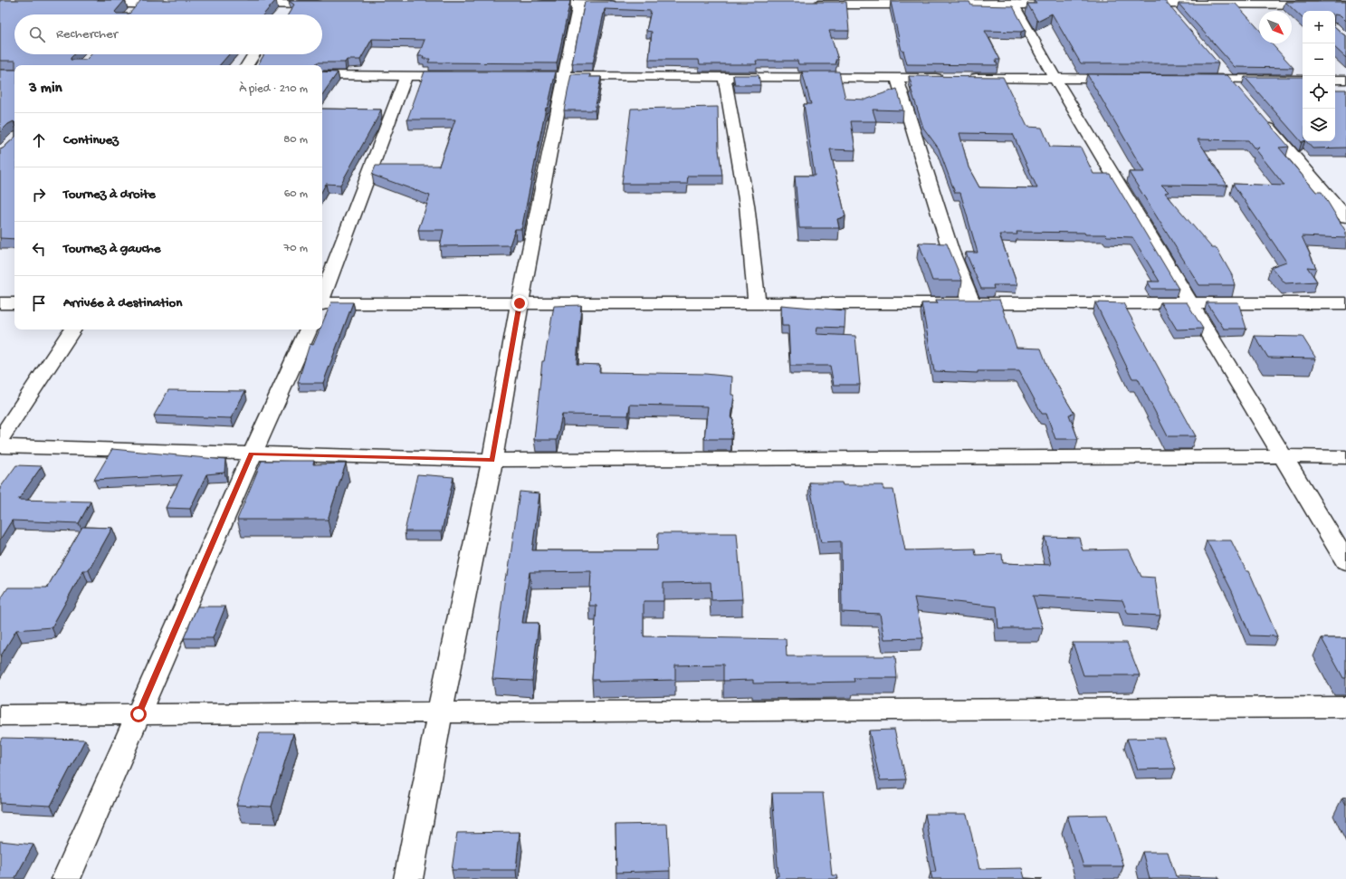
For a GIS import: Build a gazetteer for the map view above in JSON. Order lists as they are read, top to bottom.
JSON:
{
  "north": "bottom right",
  "page": {
    "map_buttons": ["+", "−"],
    "search": "Rechercher",
    "heading": ["3 min", "À pied · 210 m"],
    "list": [
      ["Continuez", "80 m"],
      ["Tournez à droite", "60 m"],
      ["Tournez à gauche", "70 m"],
      "Arrivée à destination"
    ]
  }
}
